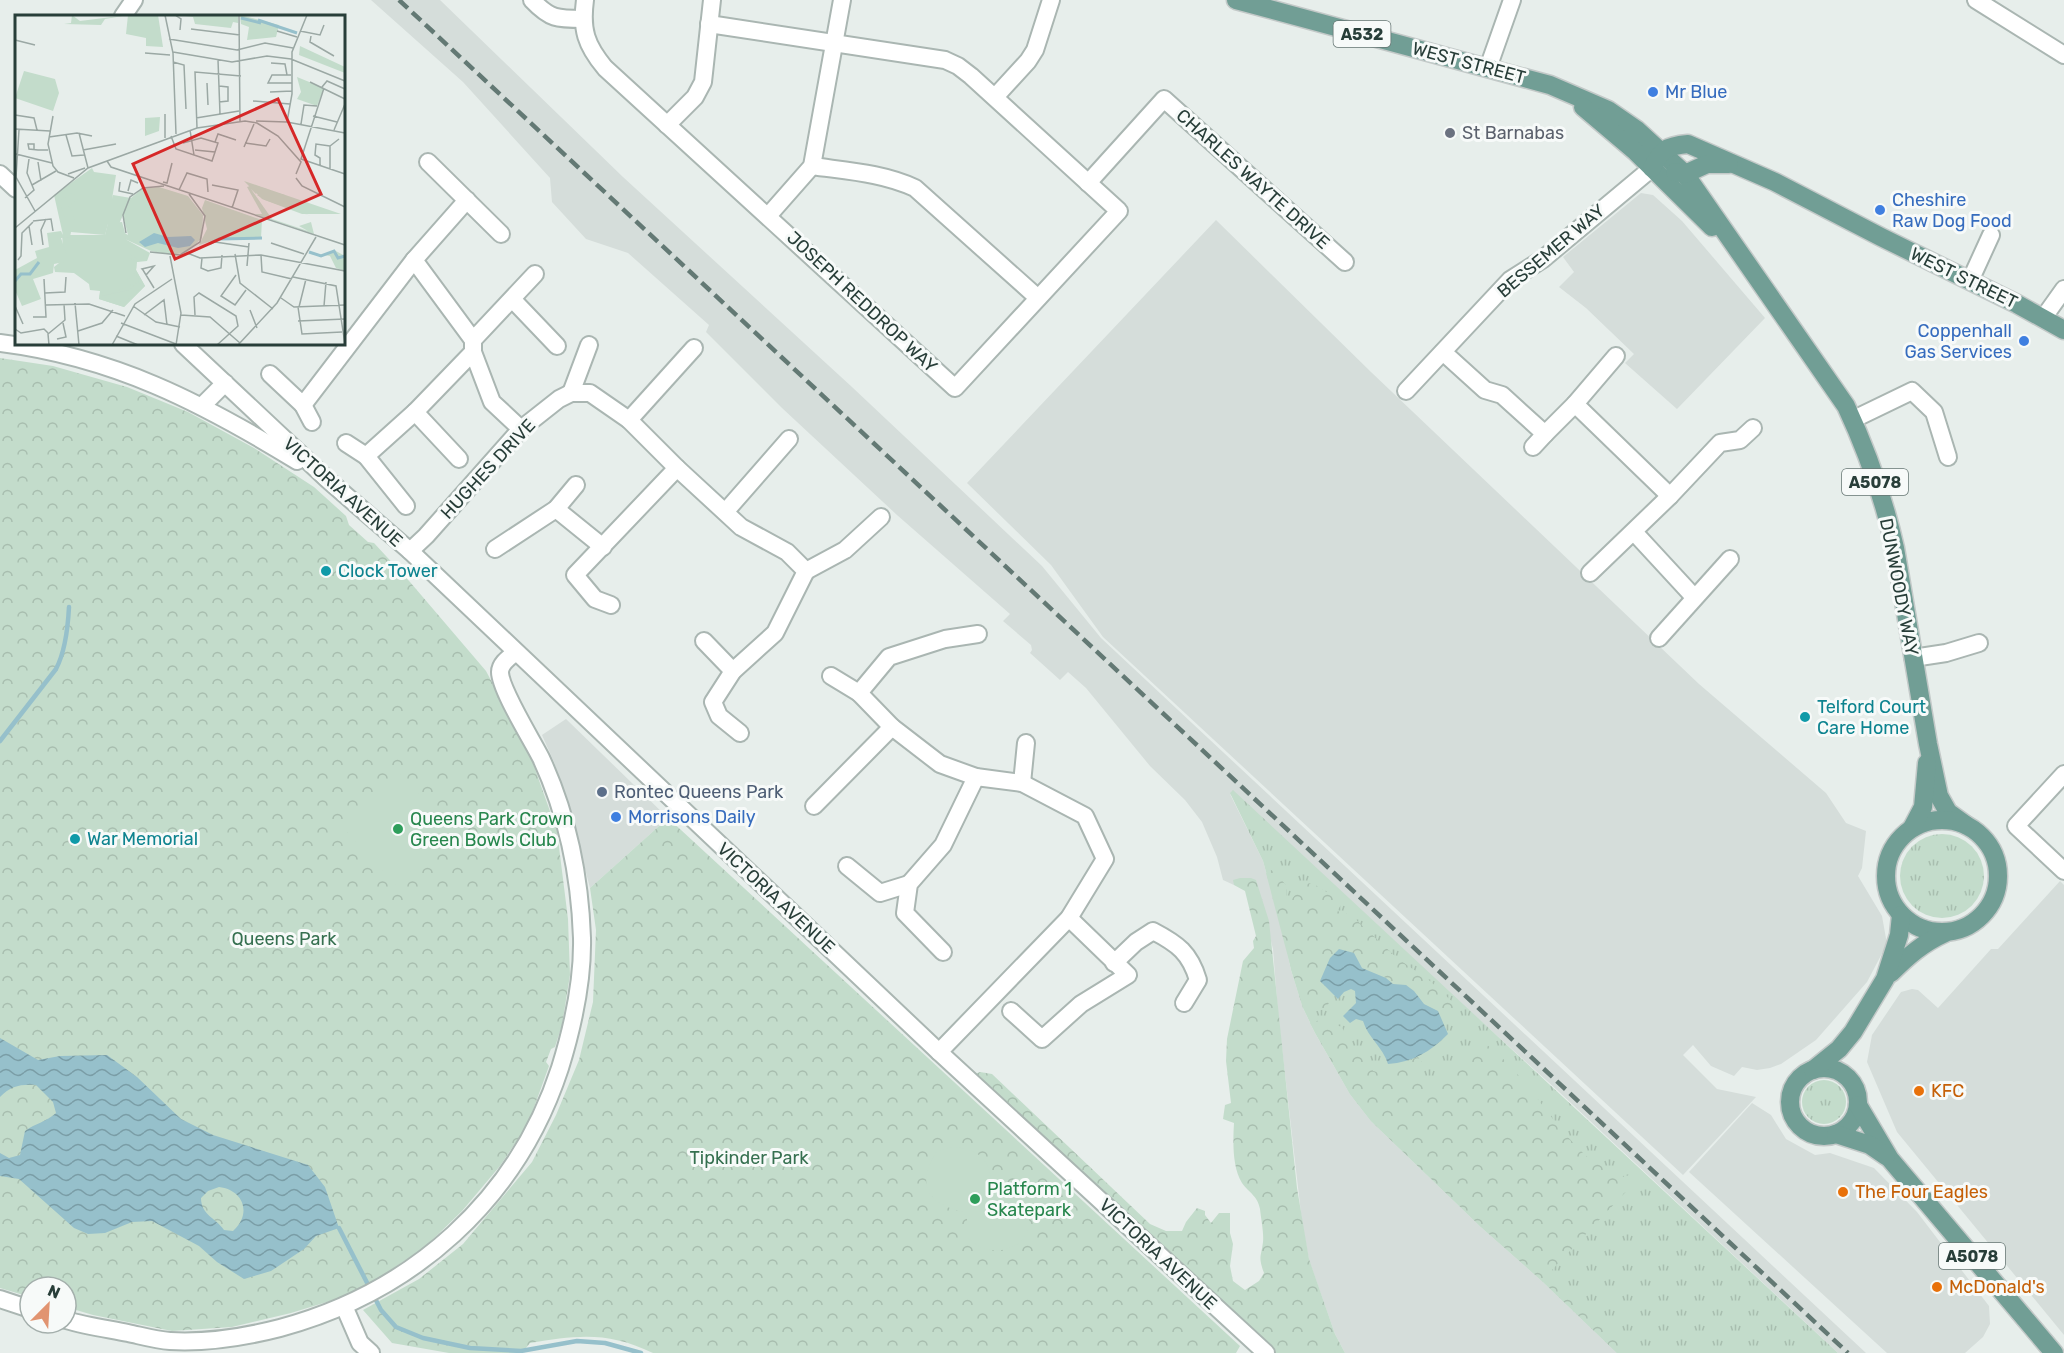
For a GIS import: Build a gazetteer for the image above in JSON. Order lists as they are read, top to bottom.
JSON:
{
  "streets": {
    "main road": [
      "A532",
      "WEST STREET",
      "A5078",
      "DUNWOODY WAY"
    ],
    "street": [
      "CHARLES WAYTE DRIVE",
      "BESSEMER WAY",
      "JOSEPH REDDROP WAY",
      "HUGHES DRIVE",
      "VICTORIA AVENUE"
    ]
  },
  "crossings": [
    ["WEST STREET", "BESSEMER WAY"],
    ["WEST STREET", "DUNWOODY WAY"],
    ["HUGHES DRIVE", "VICTORIA AVENUE"]
  ],
  "parks": ["Queens Park", "Tipkinder Park"],
  "places": [
    "Mr Blue",
    "St Barnabas",
    "Cheshire Raw Dog Food",
    "Coppenhall Gas Services",
    "Clock Tower",
    "Telford Court Care Home",
    "Rontec Queens Park",
    "Morrisons Daily",
    "Queens Park Crown Green Bowls Club",
    "War Memorial",
    "KFC",
    "The Four Eagles",
    "Platform 1 Skatepark",
    "McDonald's"
  ],
  "north": "top right"
}
